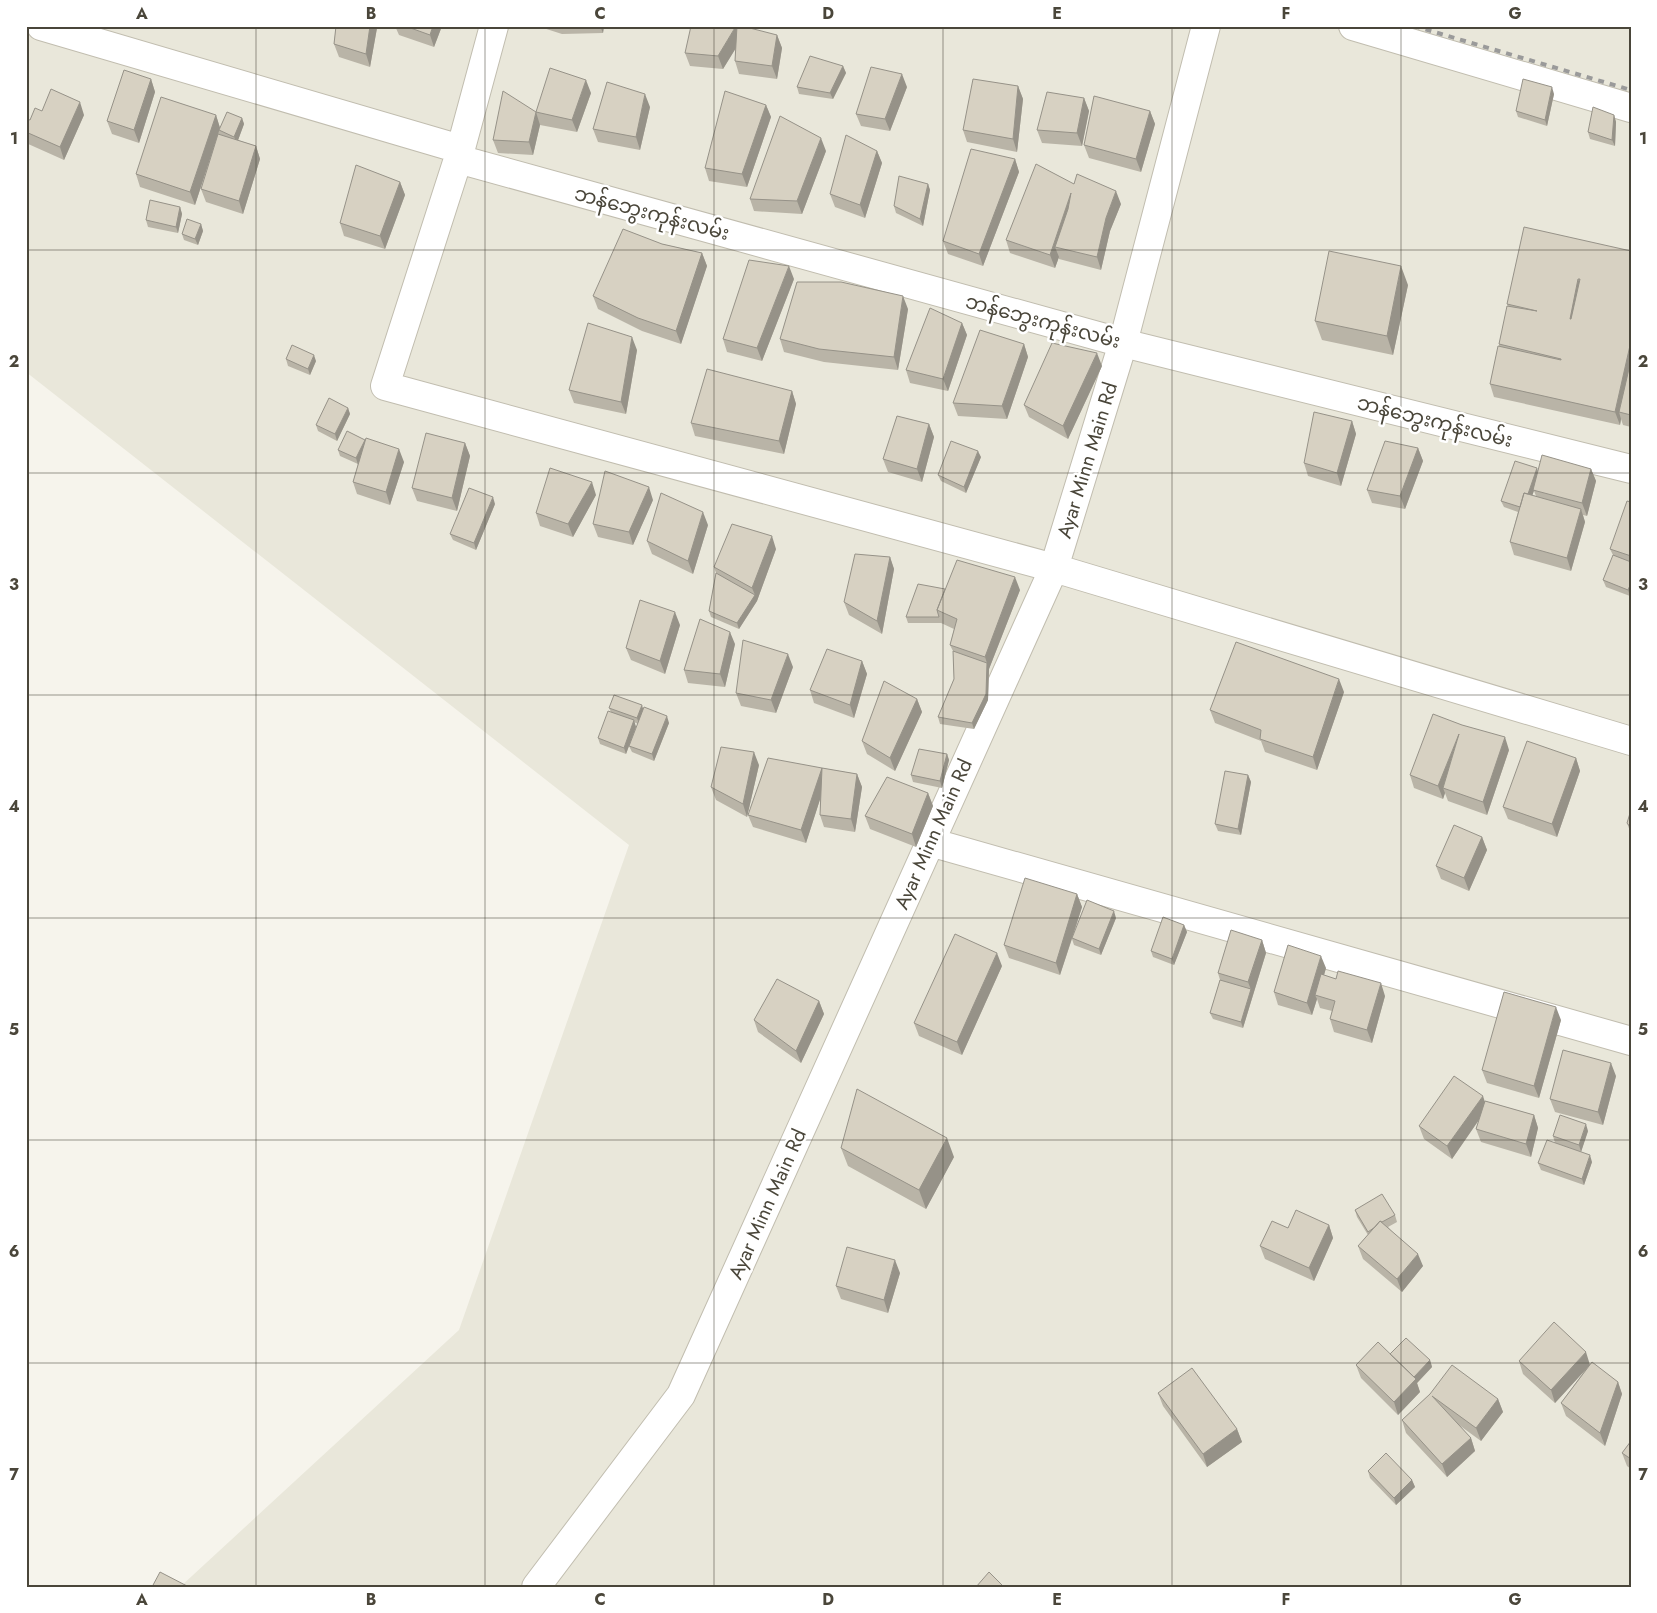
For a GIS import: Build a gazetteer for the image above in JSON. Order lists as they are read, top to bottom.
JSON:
{
  "streets": {
    "street": ["ဘန်ဘွေးကုန်းလမ်း", "Ayar Minn Main Rd"]
  },
  "crossings": [
    ["ဘန်ဘွေးကုန်းလမ်း", "Ayar Minn Main Rd"]
  ],
  "grid": {
    "columns": [
      "A",
      "B",
      "C",
      "D",
      "E",
      "F",
      "G"
    ],
    "rows": [
      "1",
      "2",
      "3",
      "4",
      "5",
      "6",
      "7"
    ]
  }
}
